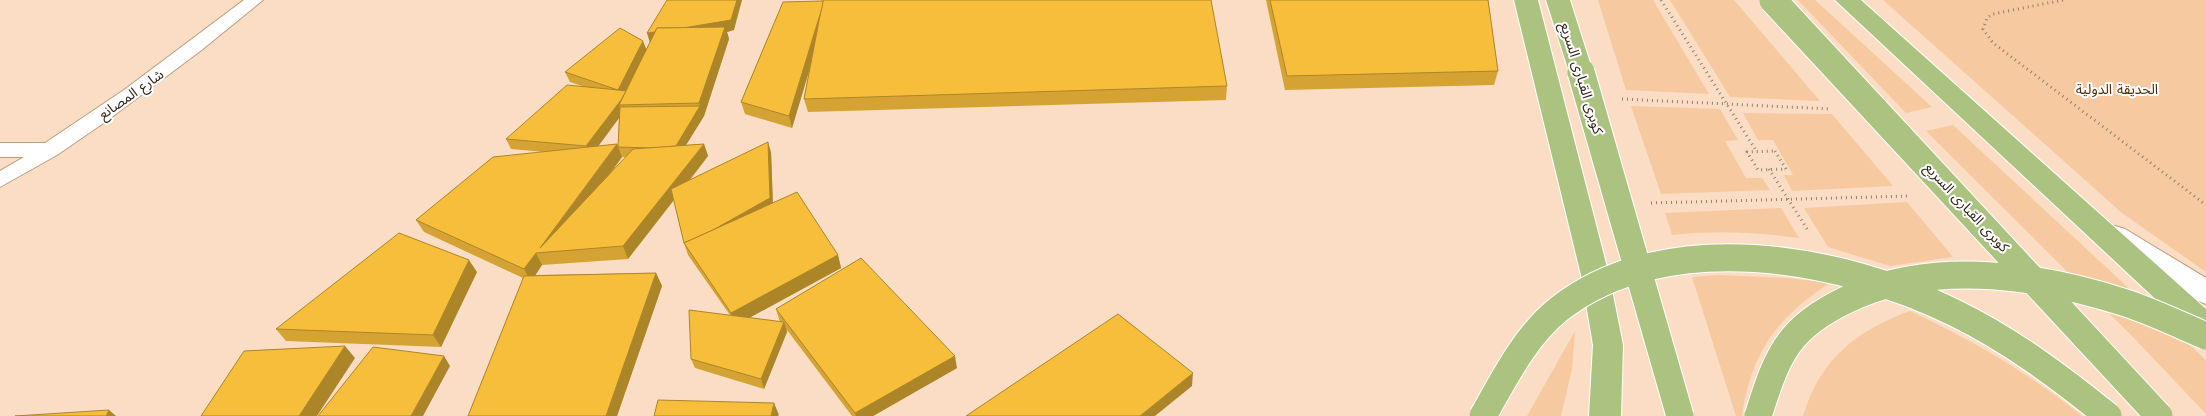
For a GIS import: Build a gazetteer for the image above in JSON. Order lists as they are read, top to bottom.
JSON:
{
  "streets": {
    "highway": ["كوبرى القبارى السريع"],
    "lane": ["شارع المصانع"]
  },
  "parks": ["الحديقة الدولية"]
}
